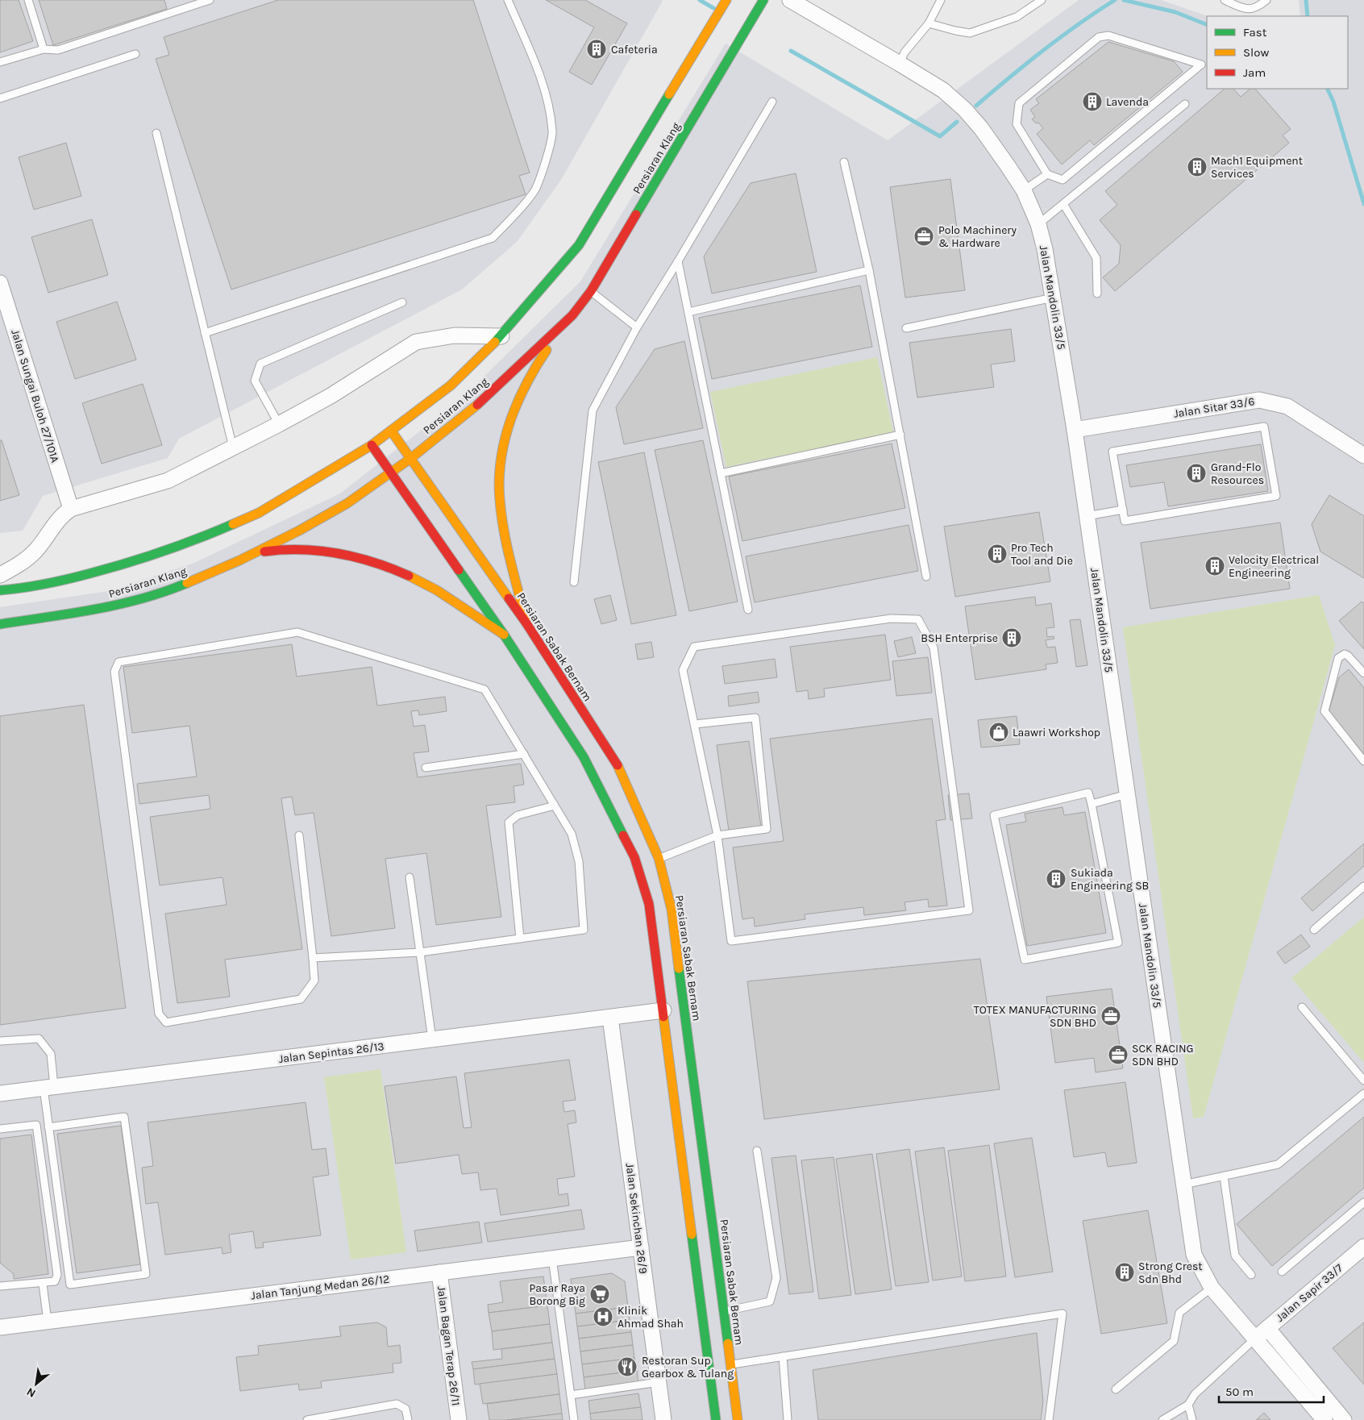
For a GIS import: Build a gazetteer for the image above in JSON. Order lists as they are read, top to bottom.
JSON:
{
  "streets": {
    "main road": ["Persiaran Klang", "Persiaran Sabak Bernam"],
    "street": [
      "Jalan Mandolin 33/5",
      "Jalan Sungai Buloh 27/101A",
      "Jalan Sitar 33/6",
      "Jalan Sepintas 26/13",
      "Jalan Sekinchan 26/9",
      "Jalan Tanjung Medan 26/12",
      "Jalan Sapir 33/7",
      "Jalan Bagan Terap 26/11"
    ]
  },
  "crossings": [
    ["Persiaran Klang", "Persiaran Sabak Bernam"],
    ["Jalan Mandolin 33/5", "Jalan Sitar 33/6"],
    ["Jalan Mandolin 33/5", "Jalan Sapir 33/7"],
    ["Jalan Sepintas 26/13", "Jalan Sekinchan 26/9"],
    ["Jalan Sekinchan 26/9", "Jalan Tanjung Medan 26/12"],
    ["Jalan Tanjung Medan 26/12", "Jalan Bagan Terap 26/11"]
  ],
  "places": {
    "building": [
      "Cafeteria",
      "Lavenda",
      "Mach1 Equipment Services",
      "Grand-Flo Resources",
      "Pro Tech Tool and Die",
      "Velocity Electrical Engineering",
      "BSH Enterprise",
      "Sukiada Engineering SB",
      "Strong Crest Sdn Bhd"
    ],
    "office": ["Polo Machinery & Hardware", "TOTEX MANUFACTURING SDN BHD", "SCK RACING SDN BHD"],
    "shop": ["Laawri Workshop"],
    "supermarket": ["Pasar Raya Borong Big"],
    "hospital": ["Klinik Ahmad Shah"],
    "restaurant": ["Restoran Sup Gearbox & Tulang"]
  },
  "legend": ["Fast", "Slow", "Jam"],
  "scale_bar": "50 m",
  "north": "bottom left"
}
